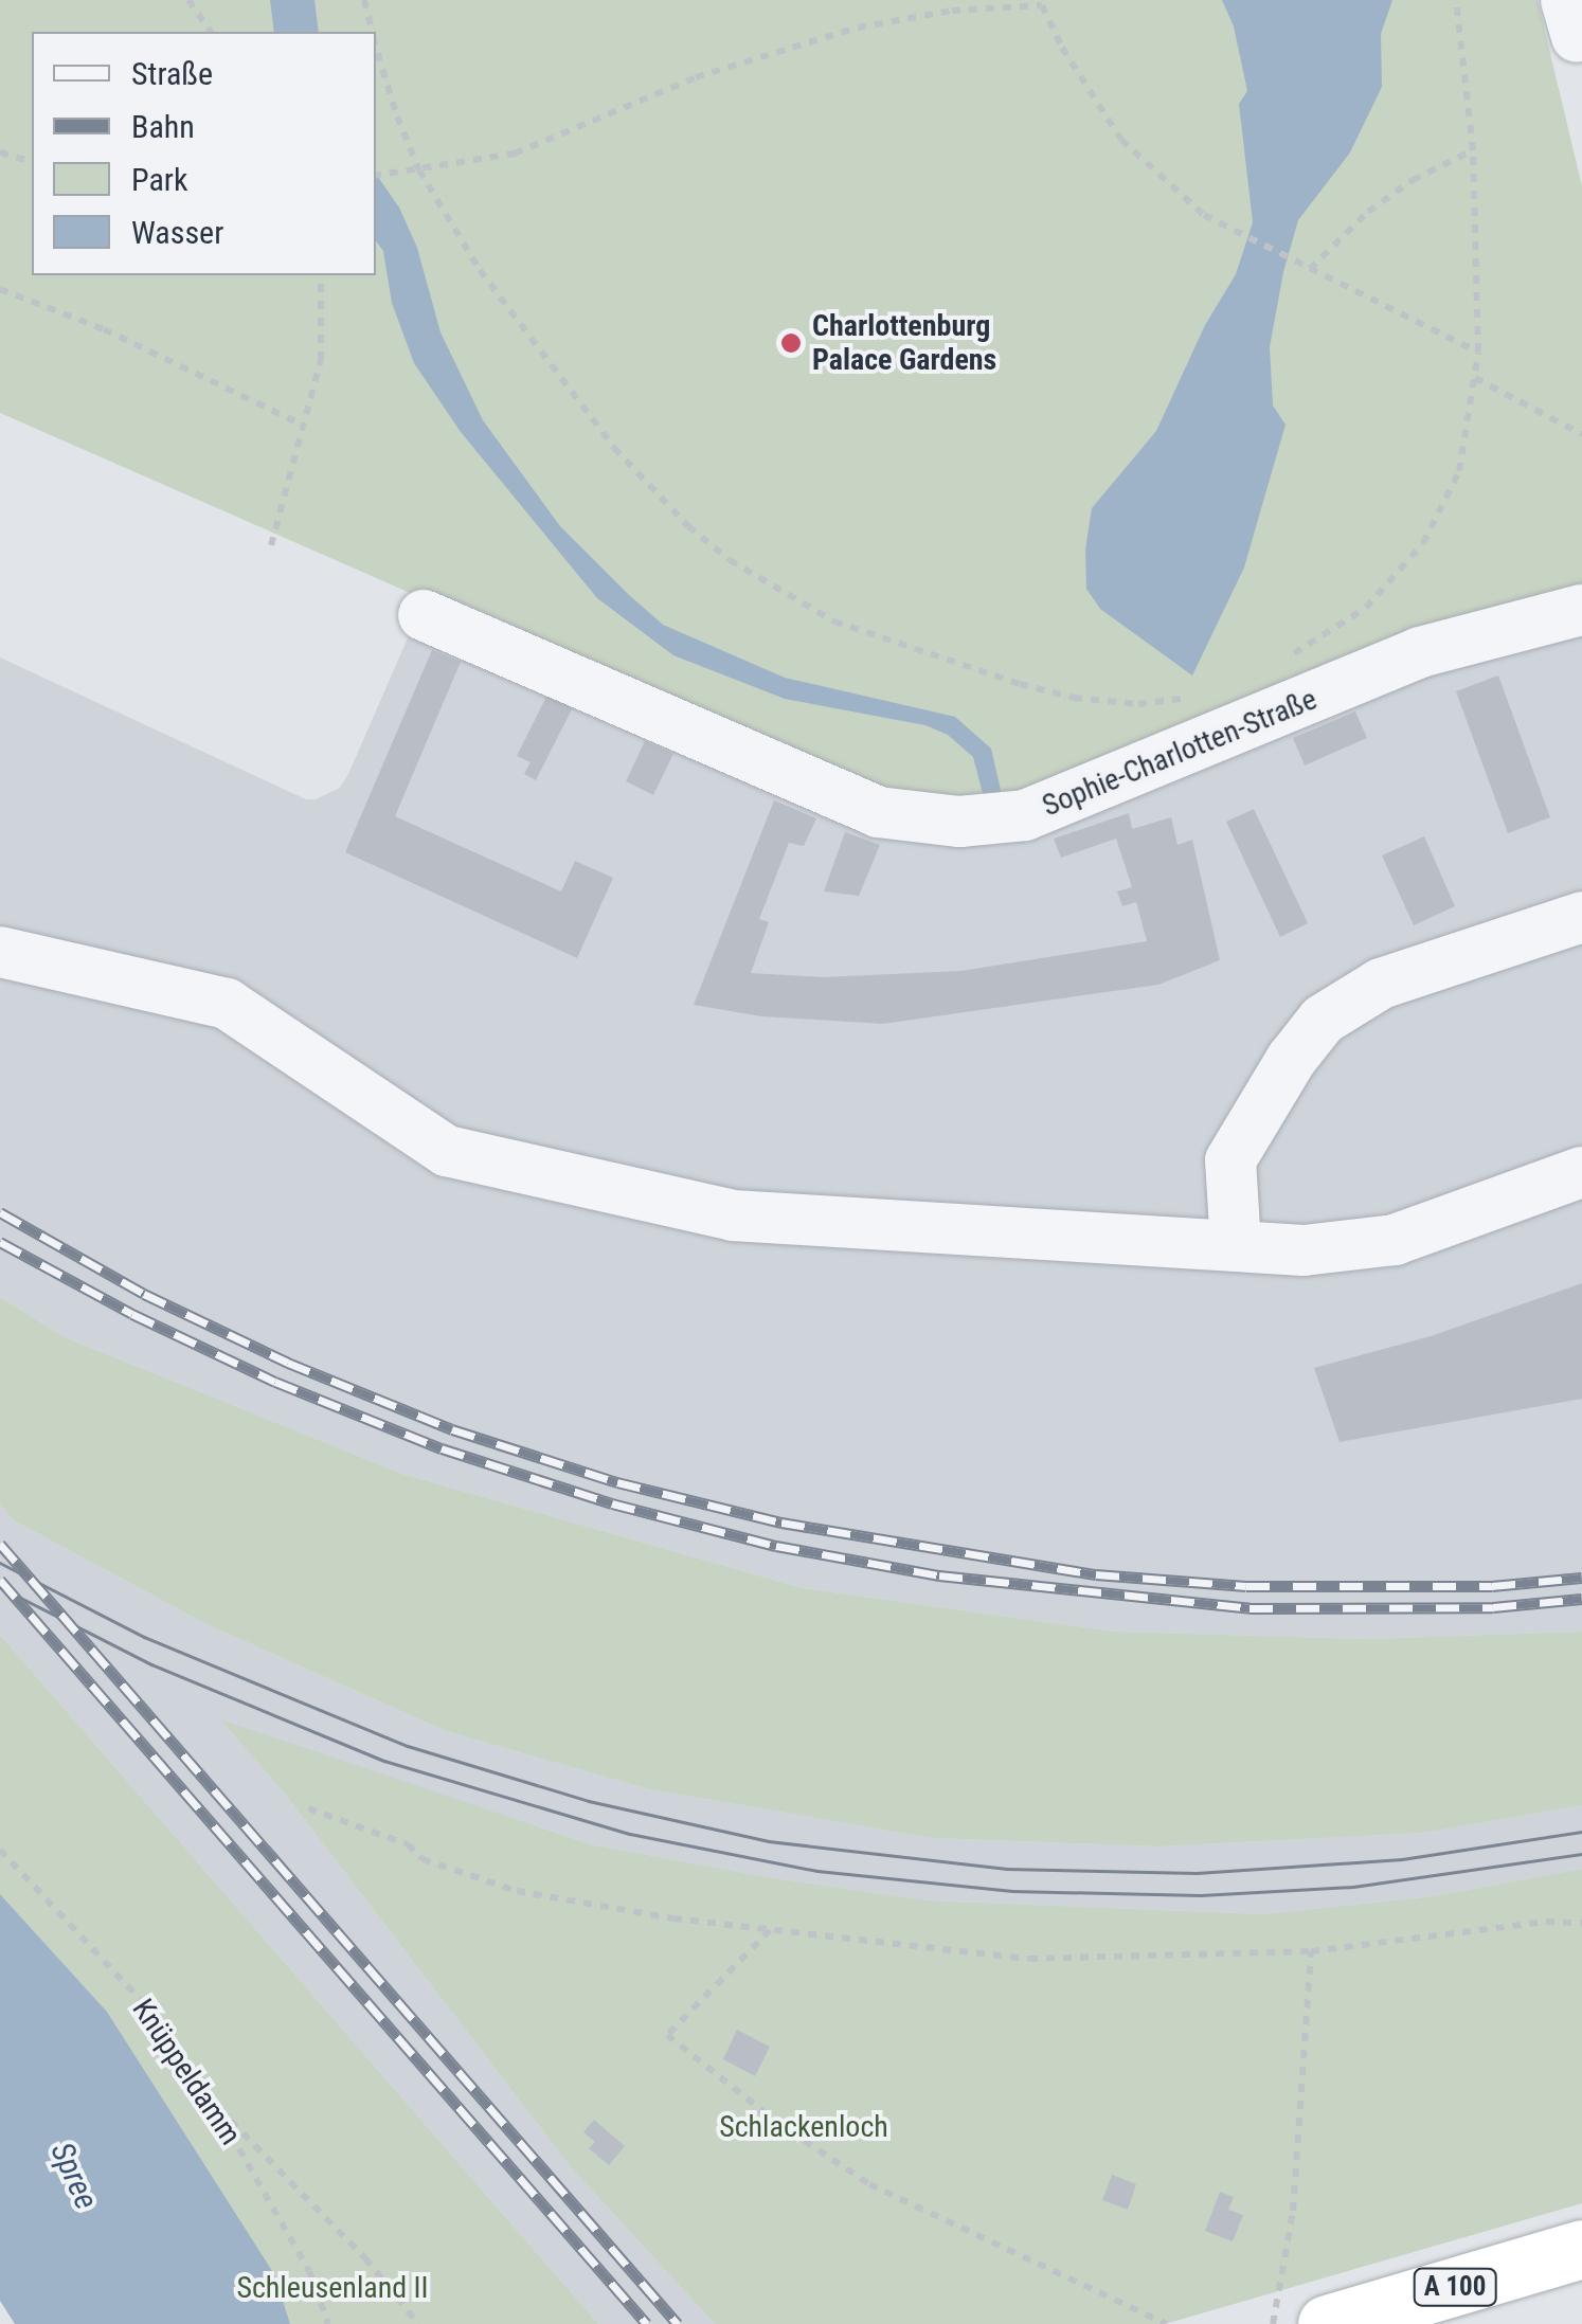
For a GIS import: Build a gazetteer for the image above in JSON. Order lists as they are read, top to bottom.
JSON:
{
  "streets": {
    "highway": ["A 100"],
    "lane": ["Sophie-Charlotten-Straße"],
    "path": ["Knüppeldamm"]
  },
  "water": ["Spree"],
  "parks": ["Schlackenloch", "Schleusenland II"],
  "places": ["Charlottenburg Palace Gardens"],
  "legend": [
    "Straße",
    "Bahn",
    "Park",
    "Wasser"
  ]
}
